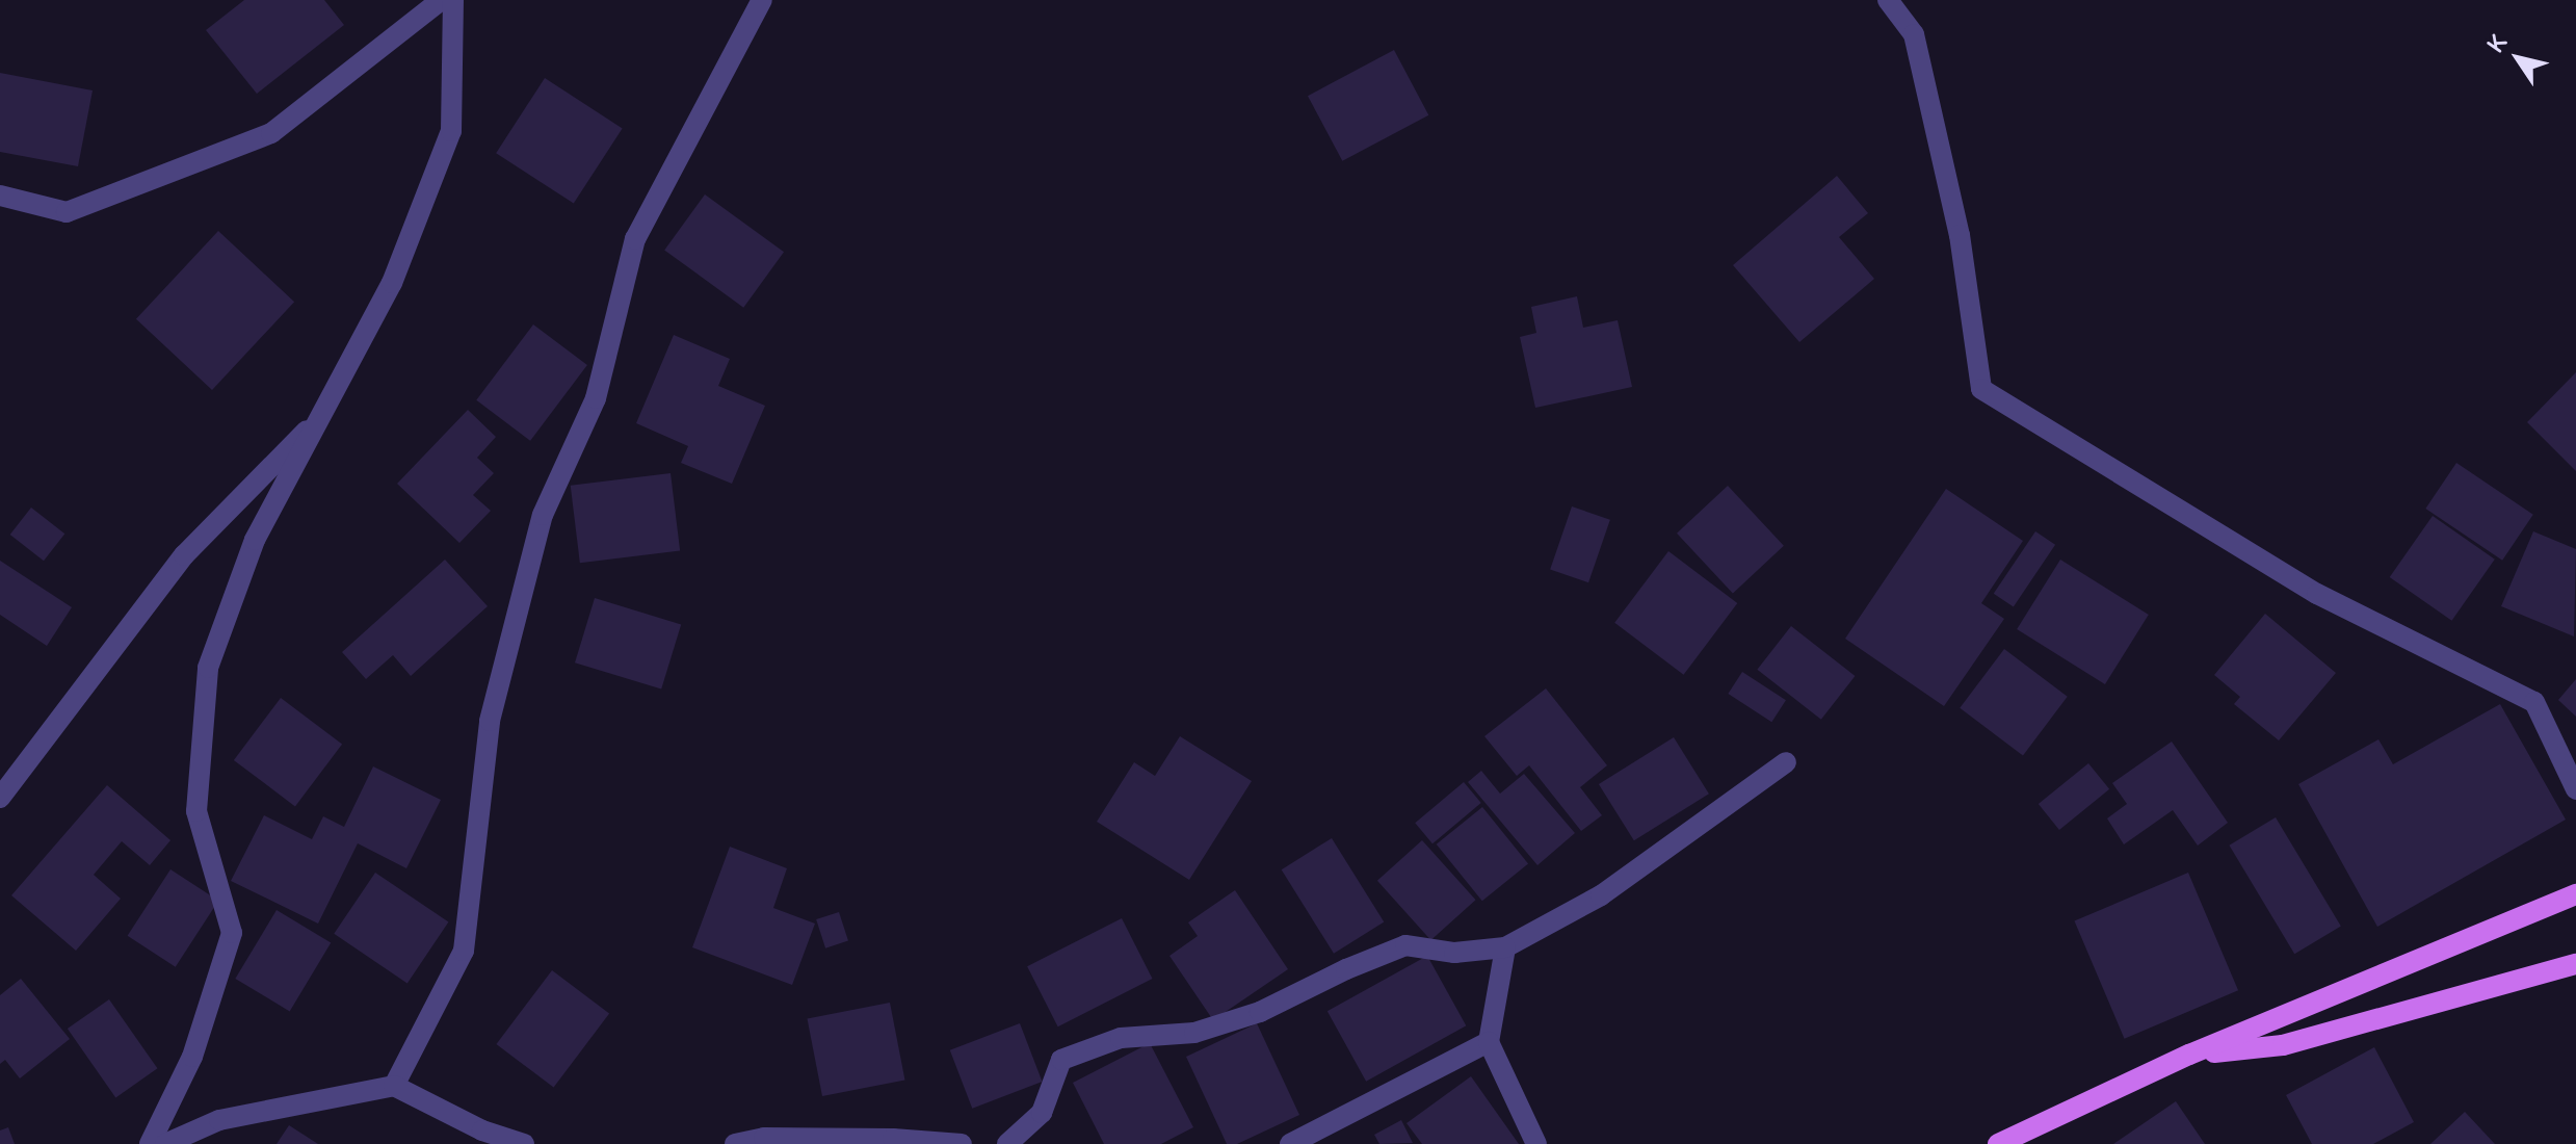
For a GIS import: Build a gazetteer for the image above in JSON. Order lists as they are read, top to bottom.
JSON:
{
  "north": "top left"
}
